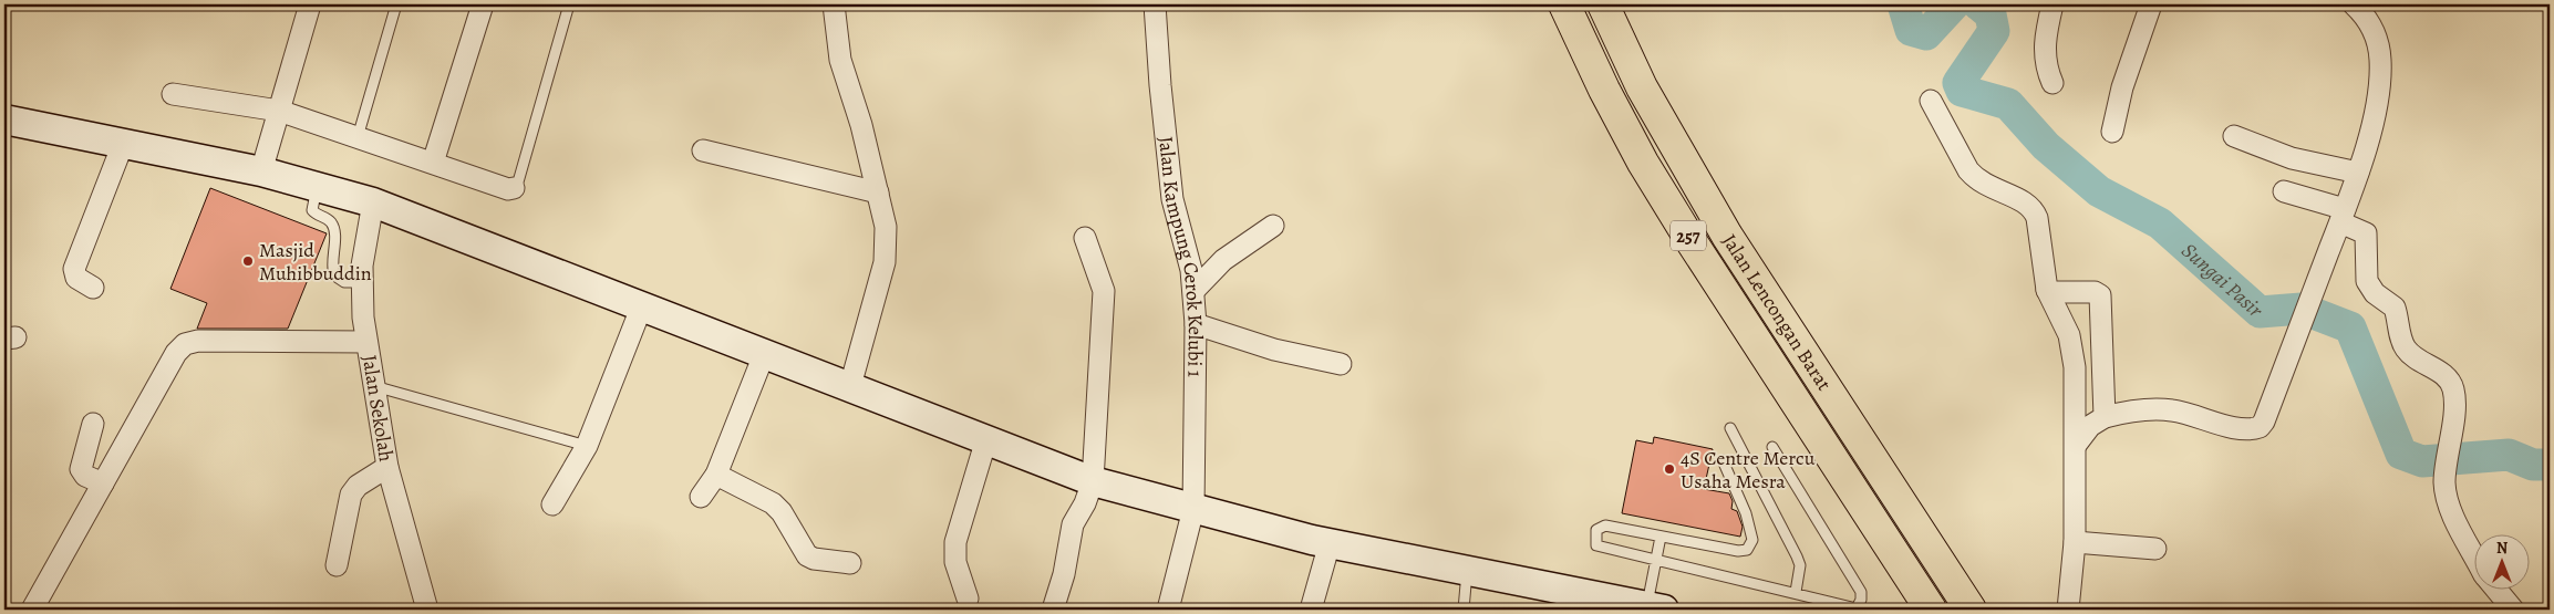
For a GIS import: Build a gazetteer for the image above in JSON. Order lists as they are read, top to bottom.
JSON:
{
  "streets": {
    "highway": ["257", "Jalan Lencongan Barat"],
    "street": ["Jalan Kampung Cerok Kelubi 1", "Jalan Sekolah"]
  },
  "water": ["Sungai Pasir"],
  "places": ["Masjid Muhibbuddin", "4S Centre Mercu Usaha Mesra"],
  "north": "top"
}
